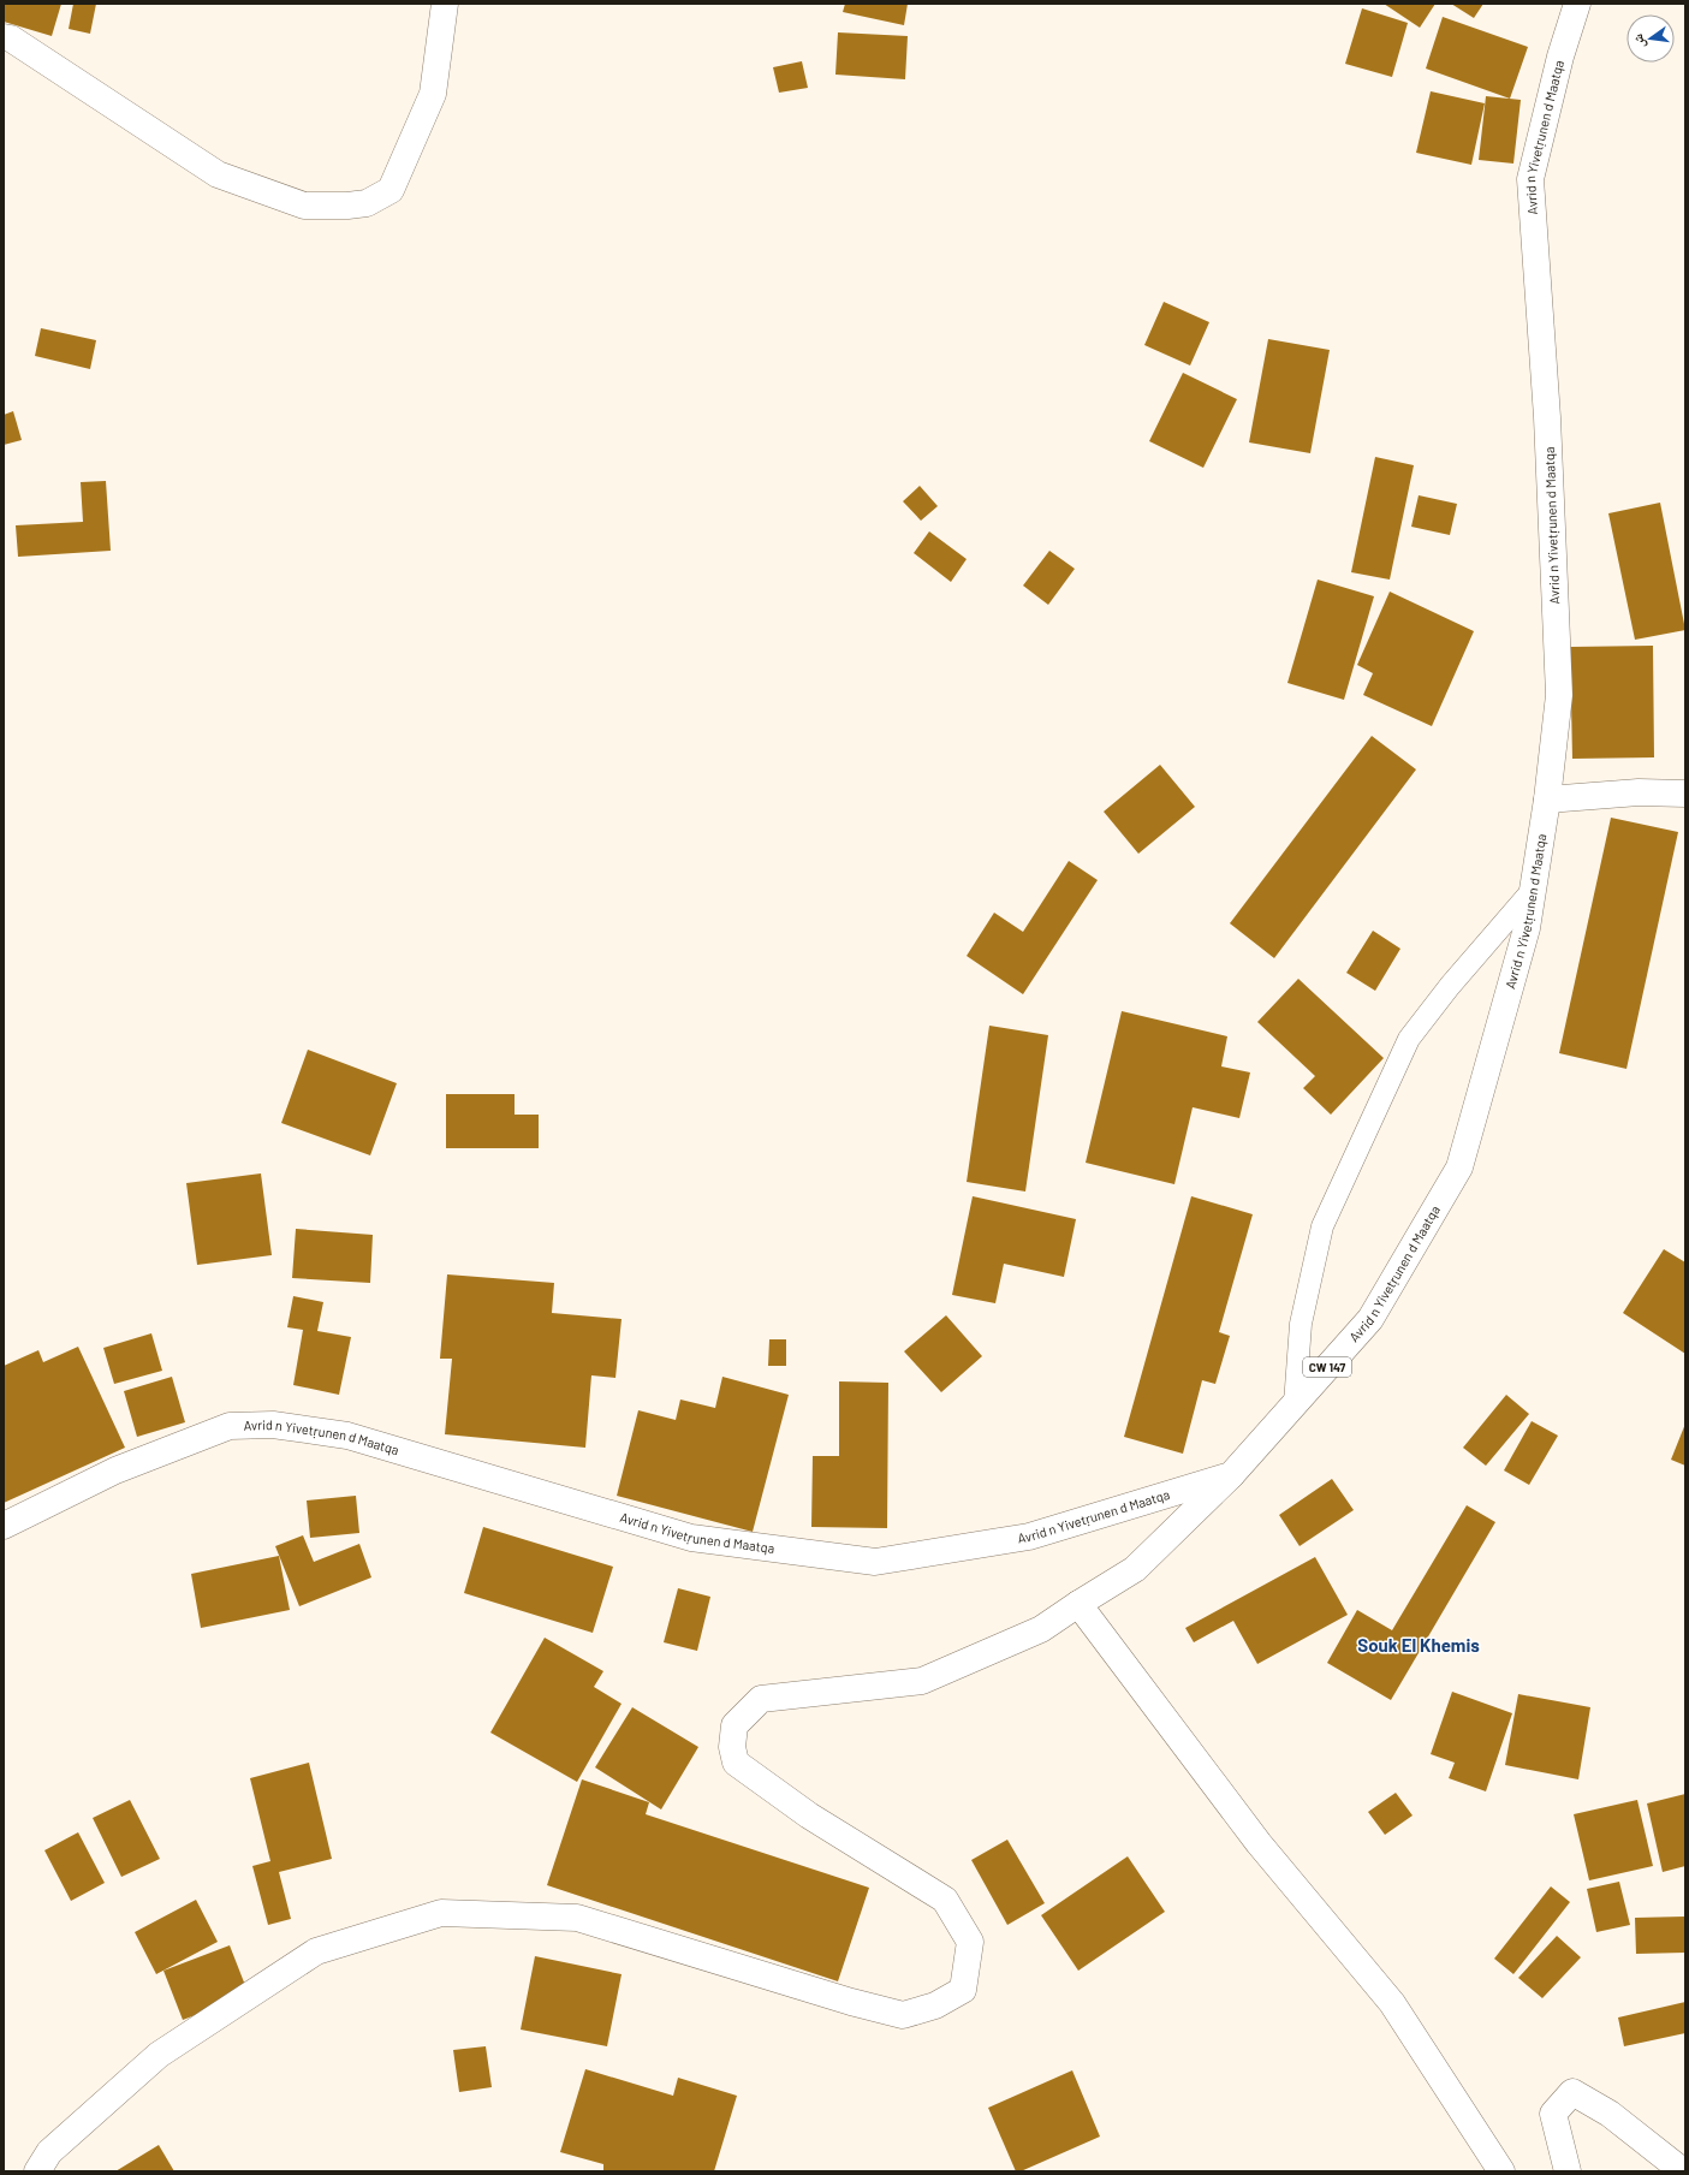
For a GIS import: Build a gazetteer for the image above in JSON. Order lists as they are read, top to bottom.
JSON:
{
  "streets": {
    "street": ["Avrid n Yivetṛunen d Maatqa", "CW 147"]
  },
  "districts": ["Souk El Khemis"],
  "north": "left"
}
